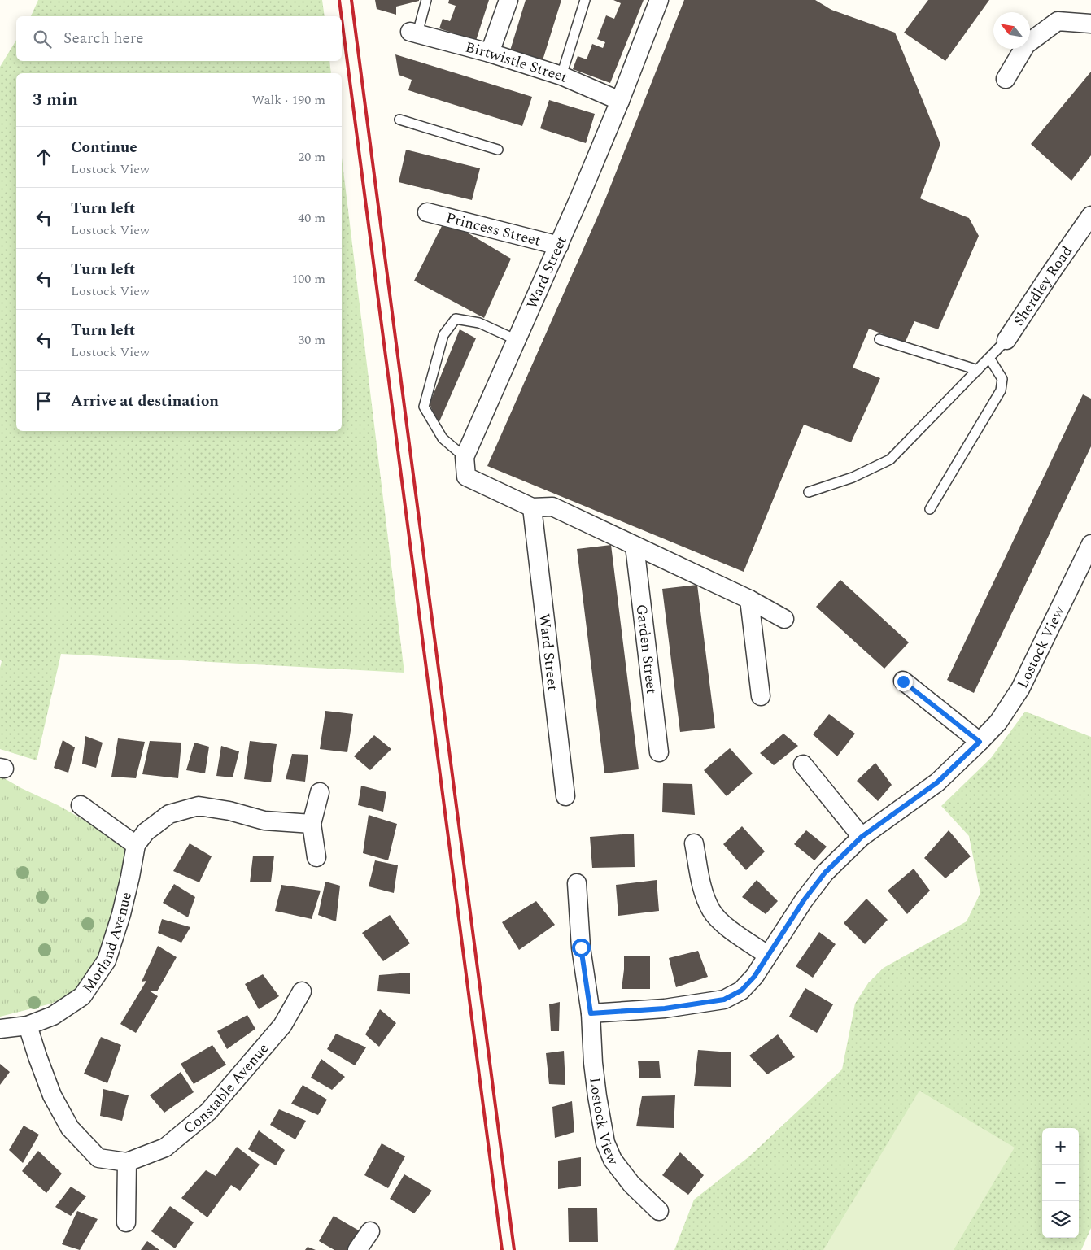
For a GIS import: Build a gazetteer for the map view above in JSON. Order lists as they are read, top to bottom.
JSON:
{
  "streets": {
    "street": [
      "Birtwistle Street",
      "Princess Street",
      "Ward Street",
      "Sherdley Road",
      "Lostock View",
      "Garden Street",
      "Morland Avenue",
      "Constable Avenue"
    ]
  },
  "crossings": [
    ["Birtwistle Street", "Ward Street"],
    ["Princess Street", "Ward Street"],
    ["Morland Avenue", "Constable Avenue"]
  ],
  "north": "top left",
  "page": {
    "search": "Search here",
    "heading": ["3 min", "Walk · 190 m"],
    "list": [
      ["Continue", "Lostock View", "20 m"],
      ["Turn left", "Lostock View", "40 m"],
      ["Turn left", "Lostock View", "100 m"],
      ["Turn left", "Lostock View", "30 m"],
      "Arrive at destination"
    ],
    "map_buttons": ["+", "−"]
  }
}
